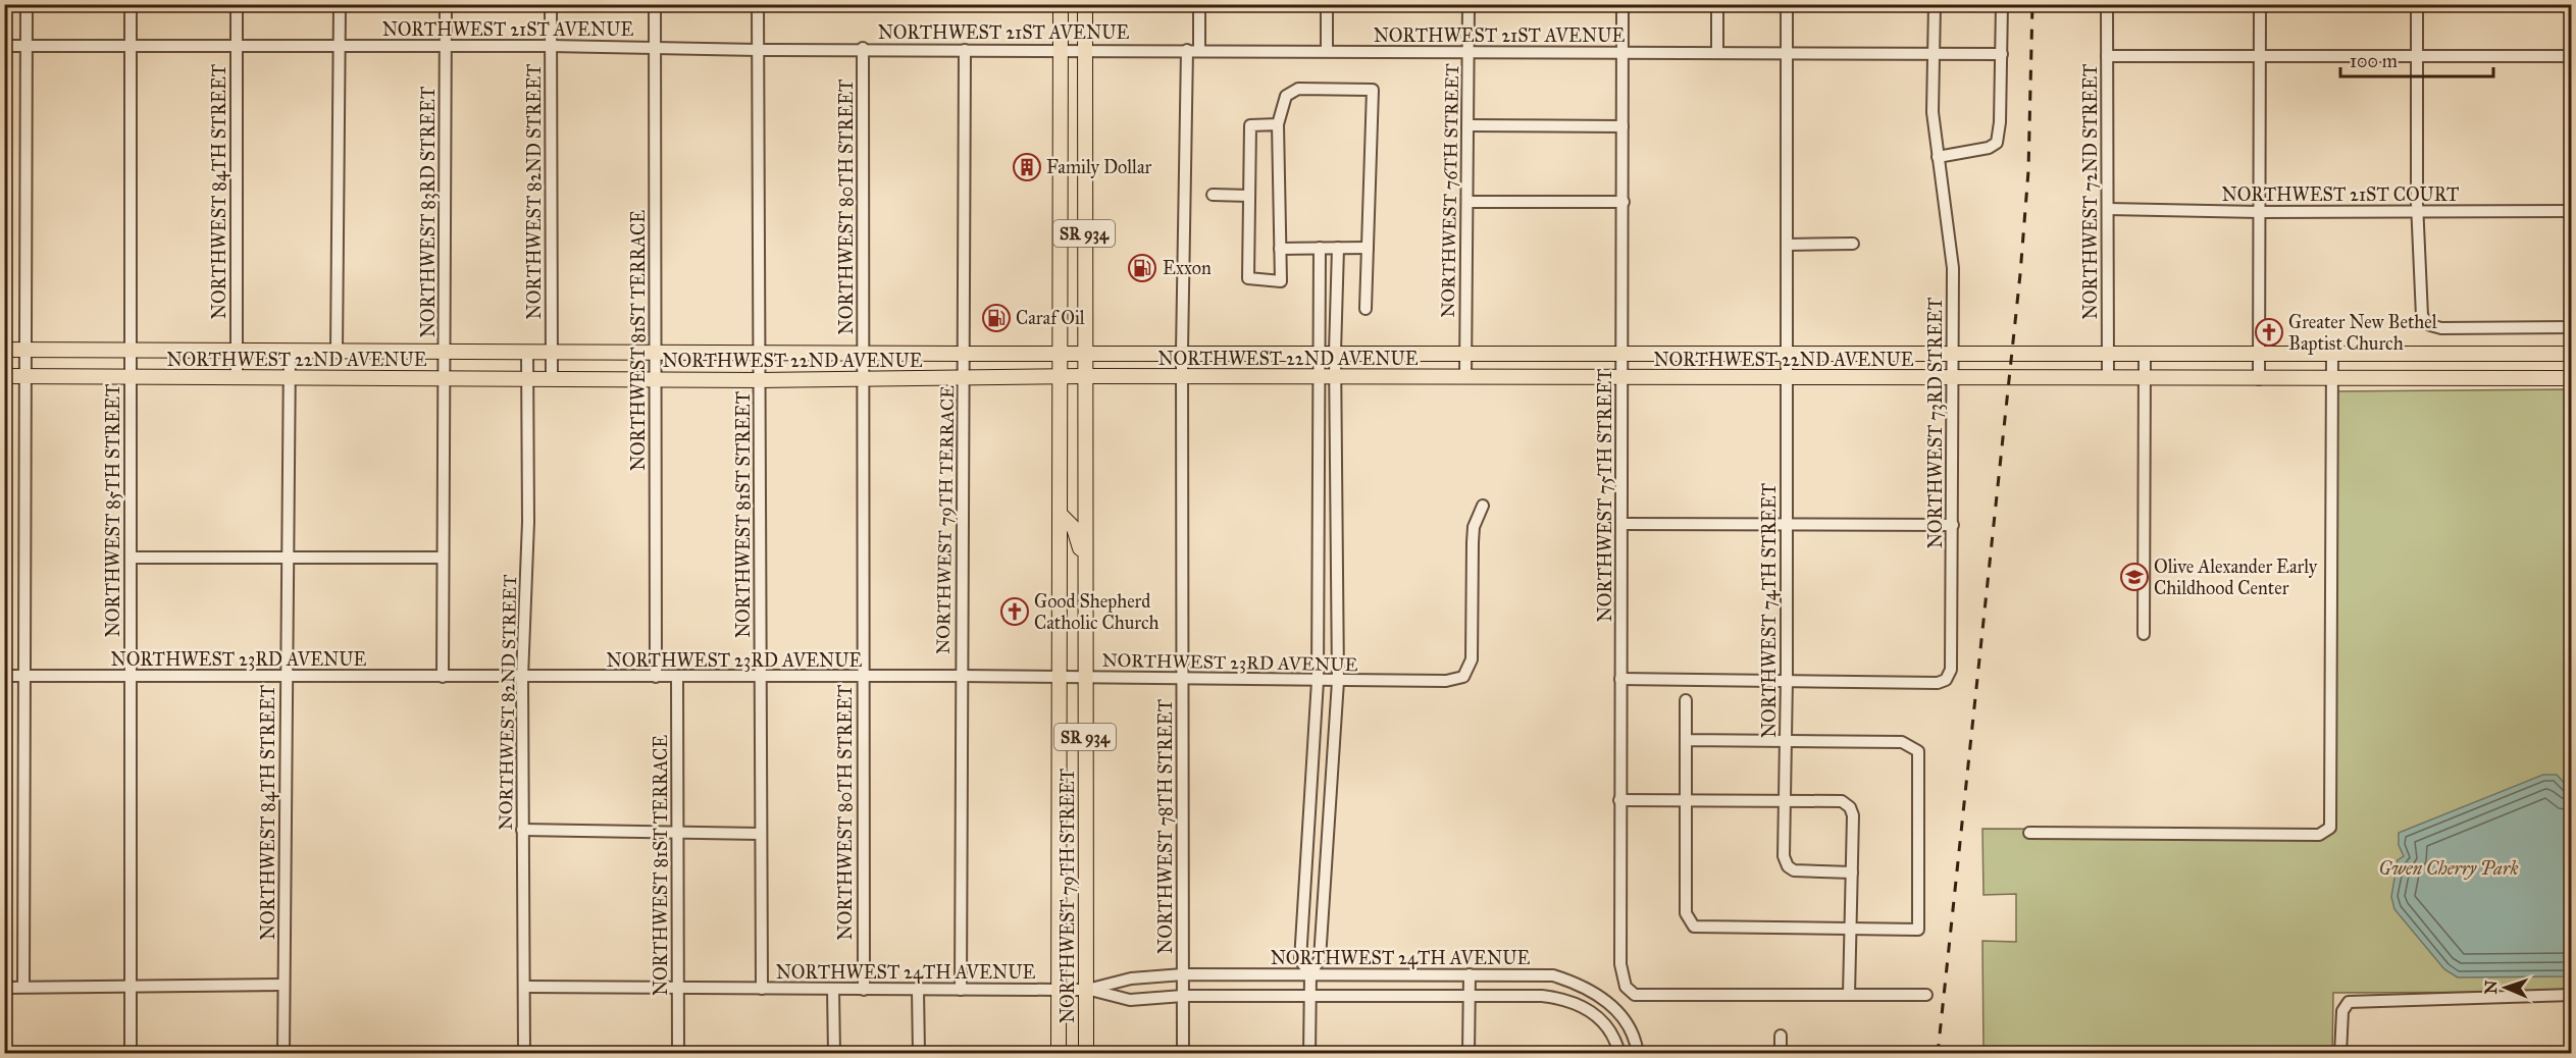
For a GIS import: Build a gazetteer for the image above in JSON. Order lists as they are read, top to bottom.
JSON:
{
  "streets": {
    "main road": ["SR 934", "NORTHWEST 22ND AVENUE", "NORTHWEST 79TH STREET"],
    "street": [
      "NORTHWEST 21ST AVENUE",
      "NORTHWEST 76TH STREET",
      "NORTHWEST 84TH STREET",
      "NORTHWEST 82ND STREET",
      "NORTHWEST 72ND STREET",
      "NORTHWEST 21ST COURT",
      "NORTHWEST 80TH STREET",
      "NORTHWEST 83RD STREET",
      "NORTHWEST 81ST TERRACE",
      "NORTHWEST 73RD STREET",
      "NORTHWEST 75TH STREET",
      "NORTHWEST 85TH STREET",
      "NORTHWEST 81ST STREET",
      "NORTHWEST 79TH TERRACE",
      "NORTHWEST 74TH STREET",
      "NORTHWEST 23RD AVENUE",
      "NORTHWEST 78TH STREET",
      "NORTHWEST 24TH AVENUE"
    ]
  },
  "crossings": [
    ["NORTHWEST 21ST AVENUE", "NORTHWEST 76TH STREET"],
    ["NORTHWEST 21ST AVENUE", "NORTHWEST 84TH STREET"],
    ["NORTHWEST 21ST AVENUE", "NORTHWEST 82ND STREET"],
    ["NORTHWEST 21ST AVENUE", "NORTHWEST 80TH STREET"],
    ["NORTHWEST 21ST AVENUE", "NORTHWEST 83RD STREET"],
    ["NORTHWEST 21ST AVENUE", "NORTHWEST 81ST TERRACE"],
    ["NORTHWEST 21ST AVENUE", "NORTHWEST 73RD STREET"],
    ["NORTHWEST 21ST AVENUE", "NORTHWEST 75TH STREET"],
    ["NORTHWEST 21ST AVENUE", "NORTHWEST 85TH STREET"],
    ["NORTHWEST 21ST AVENUE", "NORTHWEST 81ST STREET"],
    ["NORTHWEST 21ST AVENUE", "NORTHWEST 79TH TERRACE"],
    ["NORTHWEST 21ST AVENUE", "NORTHWEST 74TH STREET"],
    ["NORTHWEST 21ST AVENUE", "NORTHWEST 78TH STREET"],
    ["NORTHWEST 21ST AVENUE", "NORTHWEST 79TH STREET"],
    ["NORTHWEST 76TH STREET", "NORTHWEST 22ND AVENUE"],
    ["NORTHWEST 84TH STREET", "NORTHWEST 22ND AVENUE"],
    ["NORTHWEST 84TH STREET", "NORTHWEST 23RD AVENUE"],
    ["NORTHWEST 82ND STREET", "NORTHWEST 22ND AVENUE"],
    ["NORTHWEST 82ND STREET", "NORTHWEST 23RD AVENUE"],
    ["NORTHWEST 82ND STREET", "NORTHWEST 24TH AVENUE"],
    ["NORTHWEST 72ND STREET", "NORTHWEST 21ST COURT"],
    ["NORTHWEST 72ND STREET", "NORTHWEST 22ND AVENUE"],
    ["NORTHWEST 80TH STREET", "NORTHWEST 22ND AVENUE"],
    ["NORTHWEST 80TH STREET", "NORTHWEST 23RD AVENUE"],
    ["NORTHWEST 80TH STREET", "NORTHWEST 24TH AVENUE"],
    ["NORTHWEST 83RD STREET", "NORTHWEST 22ND AVENUE"],
    ["NORTHWEST 83RD STREET", "NORTHWEST 23RD AVENUE"],
    ["NORTHWEST 81ST TERRACE", "NORTHWEST 22ND AVENUE"],
    ["NORTHWEST 81ST TERRACE", "NORTHWEST 23RD AVENUE"],
    ["NORTHWEST 81ST TERRACE", "NORTHWEST 24TH AVENUE"],
    ["NORTHWEST 22ND AVENUE", "NORTHWEST 73RD STREET"],
    ["NORTHWEST 22ND AVENUE", "NORTHWEST 75TH STREET"],
    ["NORTHWEST 22ND AVENUE", "NORTHWEST 85TH STREET"],
    ["NORTHWEST 22ND AVENUE", "NORTHWEST 81ST STREET"],
    ["NORTHWEST 22ND AVENUE", "NORTHWEST 79TH TERRACE"],
    ["NORTHWEST 22ND AVENUE", "NORTHWEST 74TH STREET"],
    ["NORTHWEST 22ND AVENUE", "NORTHWEST 78TH STREET"],
    ["NORTHWEST 22ND AVENUE", "NORTHWEST 79TH STREET"],
    ["NORTHWEST 73RD STREET", "NORTHWEST 74TH STREET"],
    ["NORTHWEST 85TH STREET", "NORTHWEST 23RD AVENUE"],
    ["NORTHWEST 81ST STREET", "NORTHWEST 23RD AVENUE"],
    ["NORTHWEST 81ST STREET", "NORTHWEST 24TH AVENUE"],
    ["NORTHWEST 79TH TERRACE", "NORTHWEST 23RD AVENUE"],
    ["NORTHWEST 79TH TERRACE", "NORTHWEST 24TH AVENUE"],
    ["NORTHWEST 23RD AVENUE", "NORTHWEST 78TH STREET"],
    ["NORTHWEST 23RD AVENUE", "NORTHWEST 79TH STREET"],
    ["NORTHWEST 78TH STREET", "NORTHWEST 24TH AVENUE"],
    ["NORTHWEST 79TH STREET", "NORTHWEST 24TH AVENUE"]
  ],
  "parks": ["Gwen Cherry Park"],
  "places": {
    "building": ["Family Dollar"],
    "fuel station": ["Exxon", "Caraf Oil"],
    "church": ["Greater New Bethel Baptist Church", "Good Shepherd Catholic Church"],
    "school or university": ["Olive Alexander Early Childhood Center"]
  },
  "scale_bar": "100 m",
  "north": "left"
}
